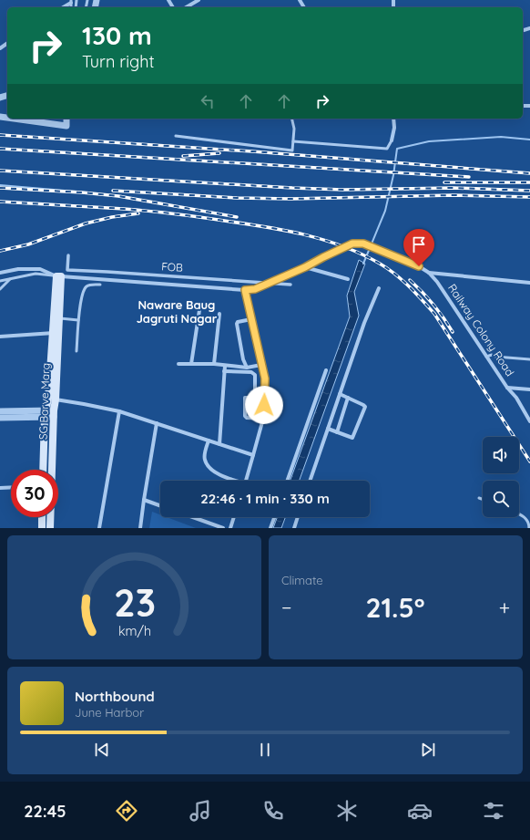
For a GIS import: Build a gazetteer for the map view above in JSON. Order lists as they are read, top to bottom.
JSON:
{
  "streets": {
    "main road": ["SG Barve Marg"],
    "street": ["FOB", "Railway Colony Road"]
  },
  "crossings": [
    ["Railway Colony Road", "SG Barve Marg"]
  ],
  "districts": ["Naware Baug Jagruti Nagar"],
  "page": {
    "turn": ["130 m", "Turn right"],
    "limit": "30",
    "trip": "22:46 · 1 min · 330 m",
    "tile": "Climate",
    "heat": ["−", "21.5°", "+"],
    "song": ["Northbound", "June Harbor"],
    "tabs": "22:45",
    "gauge": ["23", "km/h"]
  }
}
